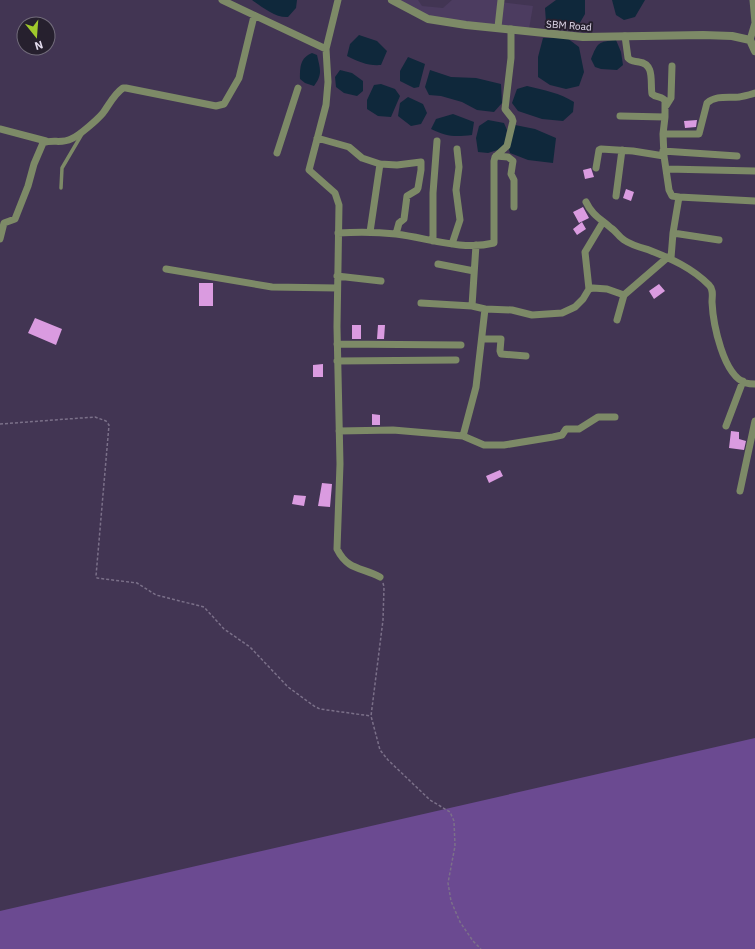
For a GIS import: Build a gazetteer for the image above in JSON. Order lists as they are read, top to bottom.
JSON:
{
  "streets": {
    "street": ["SBM Road"]
  },
  "north": "bottom"
}
